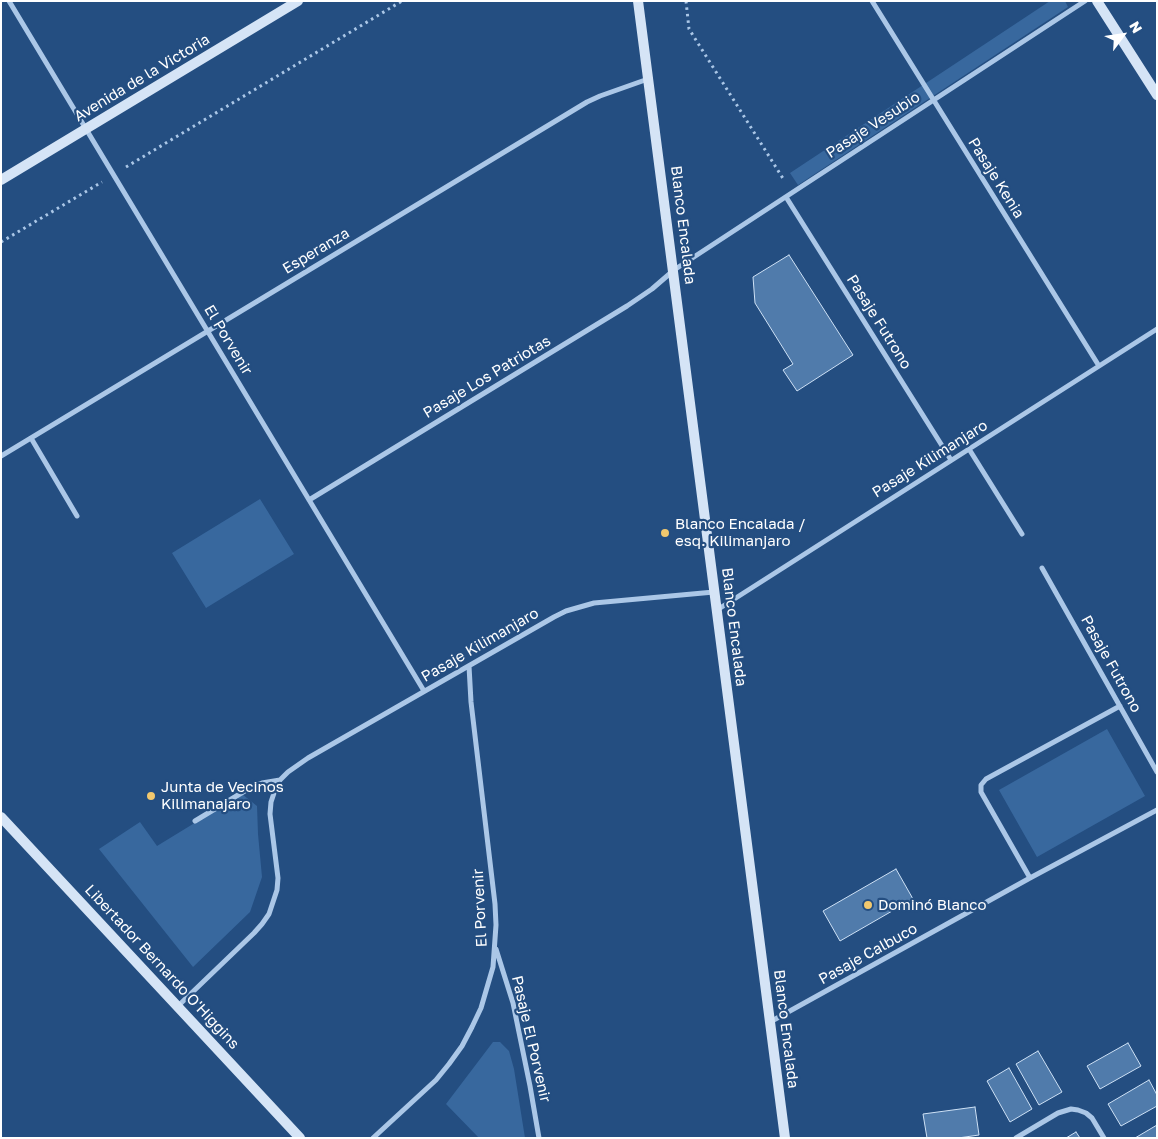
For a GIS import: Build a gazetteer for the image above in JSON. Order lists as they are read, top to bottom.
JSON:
{
  "streets": {
    "street": [
      "Avenida de la Victoria",
      "Pasaje Vesubio",
      "Pasaje Kenia",
      "Blanco Encalada",
      "Esperanza",
      "Pasaje Futrono",
      "El Porvenir",
      "Pasaje Los Patriotas",
      "Pasaje Kilimanjaro",
      "Pasaje Calbuco",
      "Libertador Bernardo O'Higgins",
      "Pasaje El Porvenir"
    ]
  },
  "crossings": [
    ["Avenida de la Victoria", "El Porvenir"],
    ["Pasaje Vesubio", "Pasaje Kenia"],
    ["Pasaje Vesubio", "Blanco Encalada"],
    ["Pasaje Vesubio", "Pasaje Futrono"],
    ["Pasaje Vesubio", "Pasaje Los Patriotas"],
    ["Pasaje Kenia", "Pasaje Kilimanjaro"],
    ["Blanco Encalada", "Esperanza"],
    ["Blanco Encalada", "Pasaje Los Patriotas"],
    ["Blanco Encalada", "Pasaje Kilimanjaro"],
    ["Blanco Encalada", "Pasaje Calbuco"],
    ["Esperanza", "El Porvenir"],
    ["Pasaje Futrono", "Pasaje Kilimanjaro"],
    ["El Porvenir", "Pasaje Los Patriotas"],
    ["El Porvenir", "Pasaje Kilimanjaro"],
    ["El Porvenir", "Pasaje El Porvenir"],
    ["Pasaje Kilimanjaro", "Libertador Bernardo O'Higgins"]
  ],
  "places": ["Blanco Encalada / esq. Kilimanjaro", "Junta de Vecinos Kilimanajaro", "Dominó Blanco"],
  "north": "top right"
}
